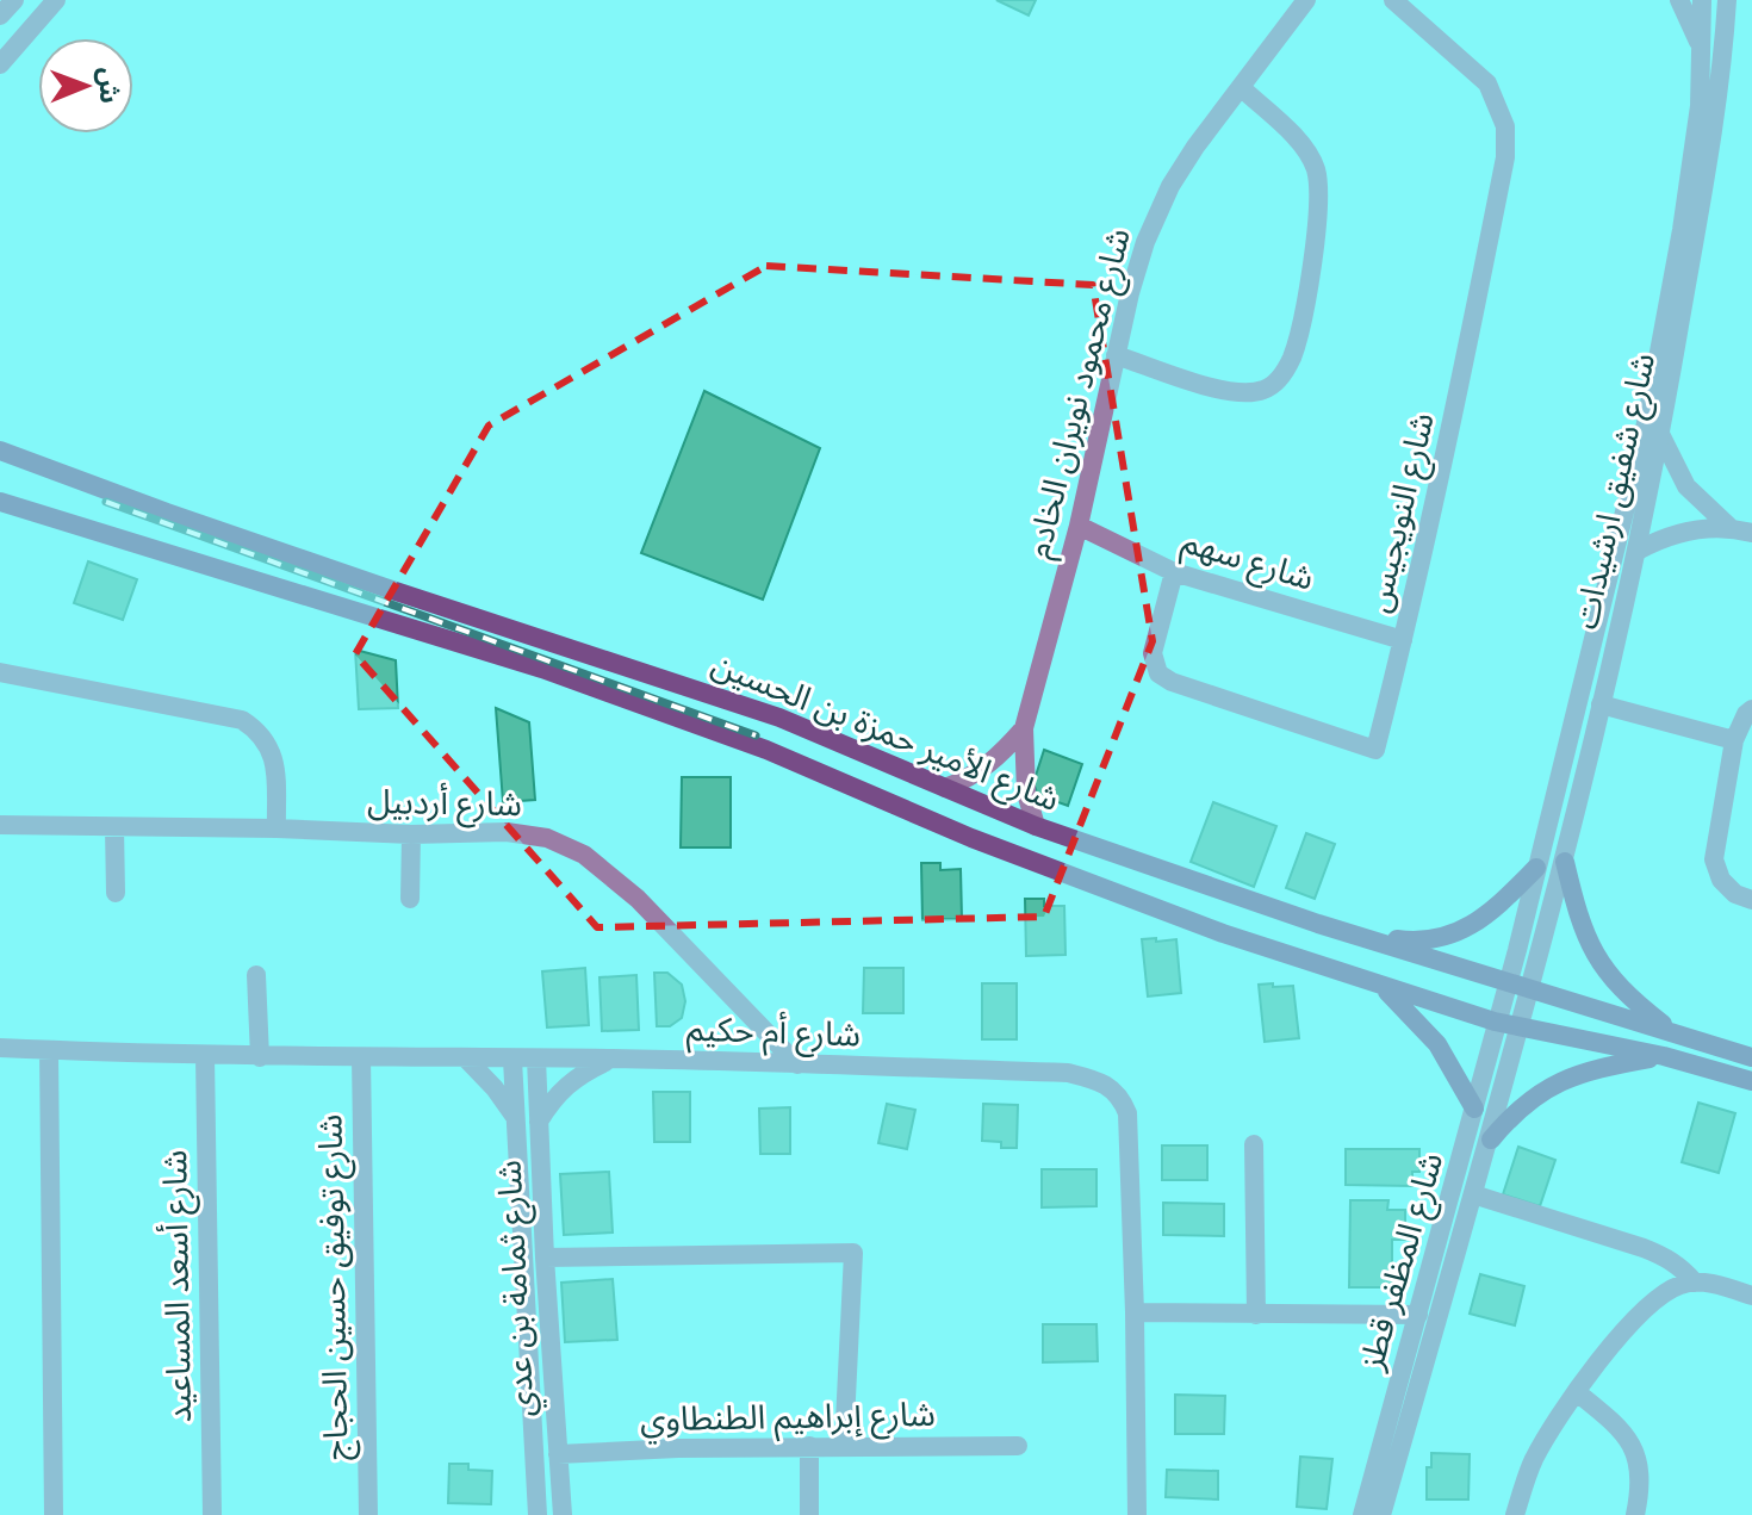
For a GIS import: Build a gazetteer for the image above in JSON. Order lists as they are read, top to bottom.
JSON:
{
  "streets": {
    "main road": ["شارع الأمير حمزة بن الحسين"],
    "street": [
      "شارع محمود نويران الخادم",
      "شارع شفيق ارشيدات",
      "شارع النويجيس",
      "شارع سهم",
      "شارع أردبيل",
      "شارع أم حكيم",
      "شارع المظفر قطز",
      "شارع أسعد المساعيد",
      "شارع توفيق حسين الحجاج",
      "شارع ثمامة بن عدي",
      "شارع إبراهيم الطنطاوي"
    ]
  },
  "crossings": [
    ["شارع محمود نويران الخادم", "شارع سهم"],
    ["شارع محمود نويران الخادم", "شارع الأمير حمزة بن الحسين"],
    ["شارع شفيق ارشيدات", "شارع الأمير حمزة بن الحسين"],
    ["شارع شفيق ارشيدات", "شارع المظفر قطز"],
    ["شارع النويجيس", "شارع سهم"],
    ["شارع الأمير حمزة بن الحسين", "شارع المظفر قطز"],
    ["شارع أردبيل", "شارع أم حكيم"],
    ["شارع أم حكيم", "شارع أسعد المساعيد"],
    ["شارع أم حكيم", "شارع توفيق حسين الحجاج"],
    ["شارع أم حكيم", "شارع ثمامة بن عدي"],
    ["شارع ثمامة بن عدي", "شارع إبراهيم الطنطاوي"]
  ],
  "north": "right"
}
